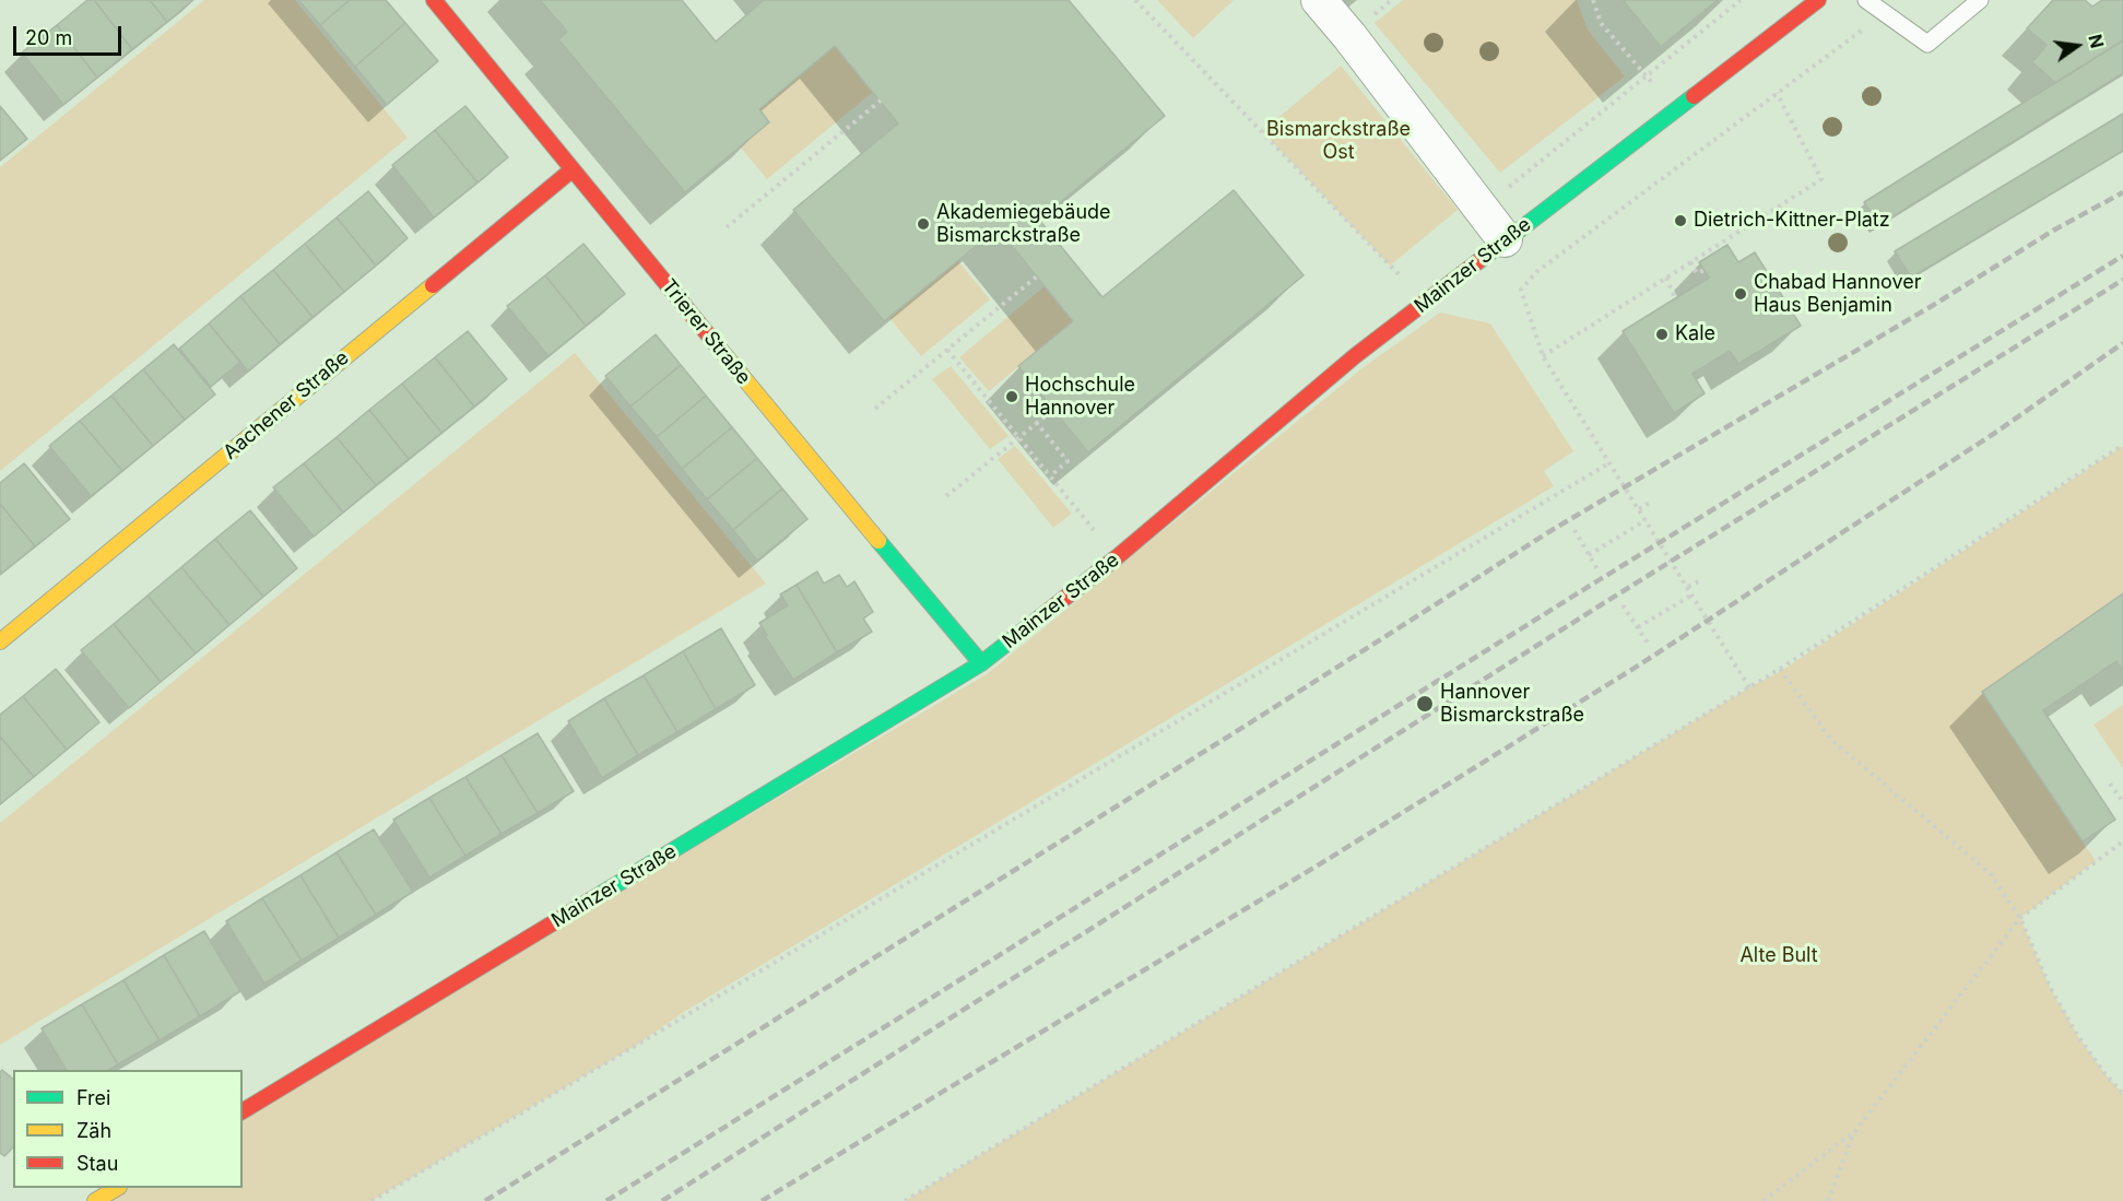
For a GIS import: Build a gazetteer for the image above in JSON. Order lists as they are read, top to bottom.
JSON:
{
  "streets": {
    "street": ["Mainzer Straße", "Trierer Straße", "Aachener Straße"]
  },
  "crossings": [
    ["Mainzer Straße", "Trierer Straße"],
    ["Trierer Straße", "Aachener Straße"]
  ],
  "parks": ["Bismarckstraße Ost", "Alte Bult"],
  "places": [
    "Dietrich-Kittner-Platz",
    "Akademiegebäude Bismarckstraße",
    "Chabad Hannover Haus Benjamin",
    "Kale",
    "Hochschule Hannover",
    "Hannover Bismarckstraße"
  ],
  "legend": ["Frei", "Zäh", "Stau"],
  "scale_bar": "20 m",
  "north": "right"
}
